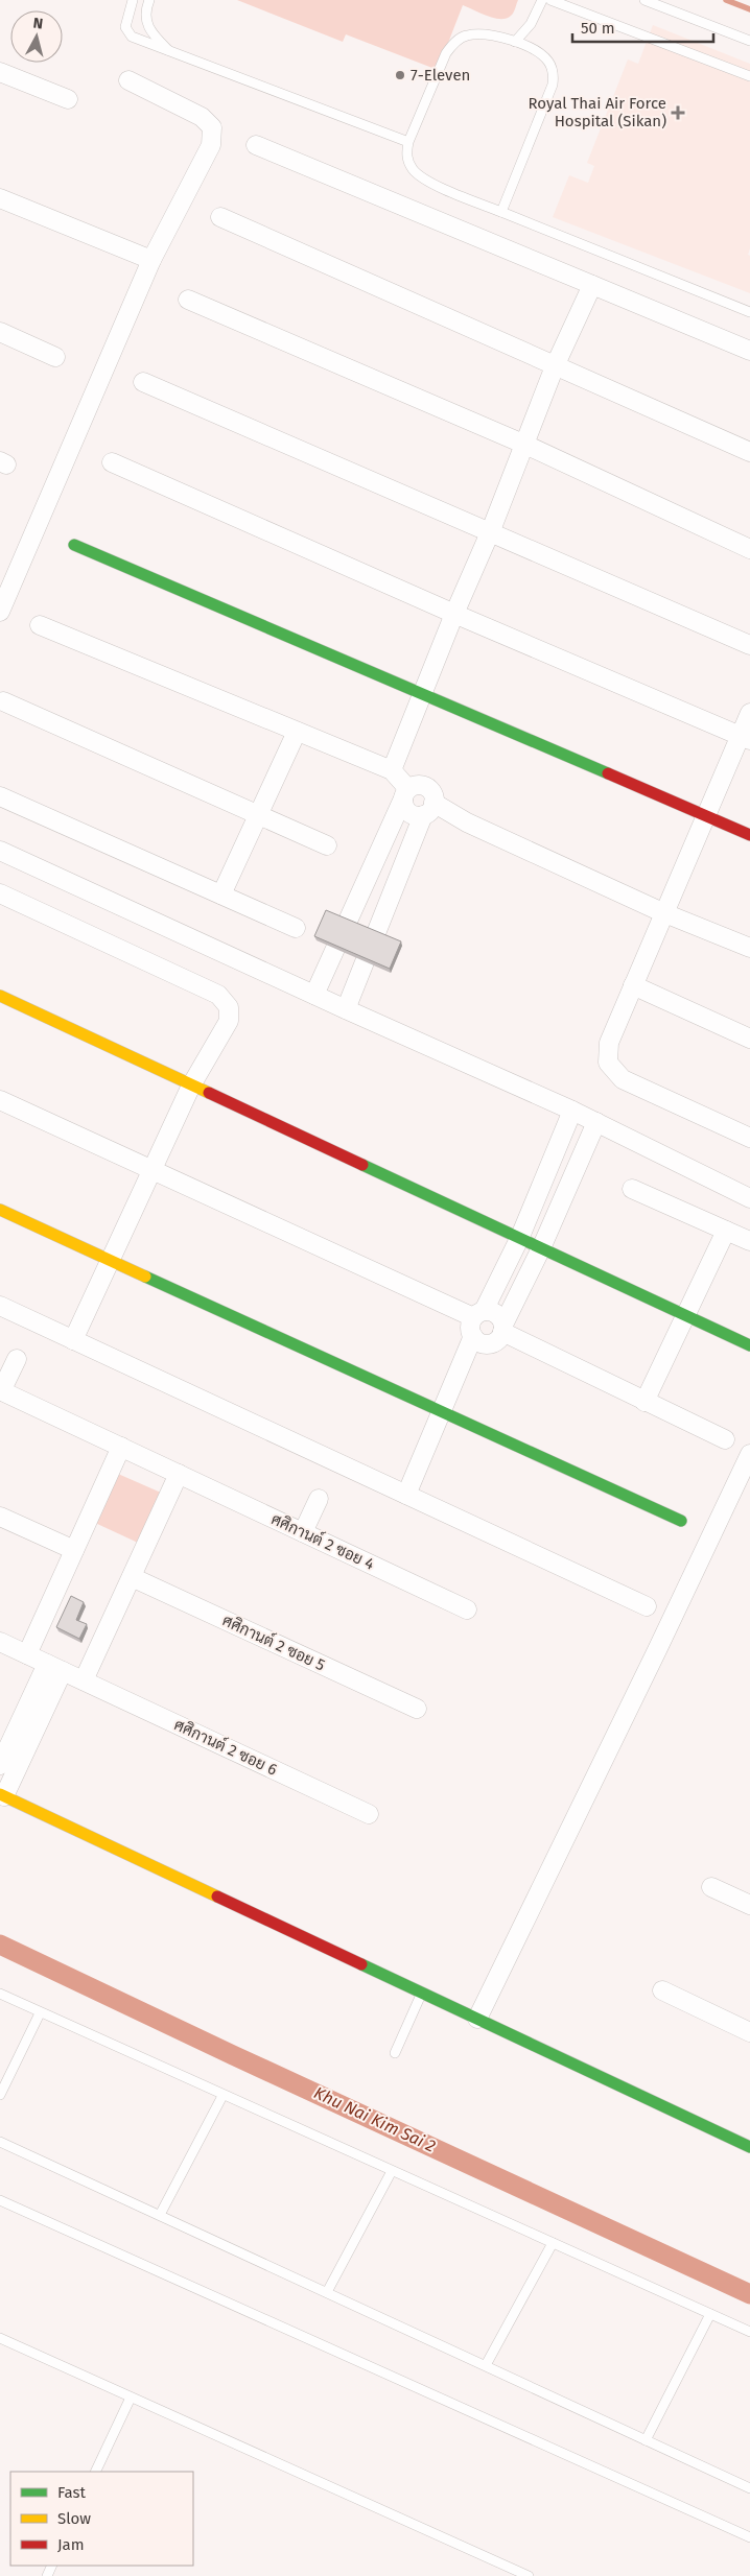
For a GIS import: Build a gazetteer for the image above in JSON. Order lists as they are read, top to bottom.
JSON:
{
  "streets": {
    "street": ["ศศิกานต์ 2 ซอย 4", "ศศิกานต์ 2 ซอย 5", "ศศิกานต์ 2 ซอย 6"]
  },
  "water": ["Khu Nai Kim Sai 2"],
  "places": {
    "other": ["7-Eleven"],
    "health": ["Royal Thai Air Force Hospital (Sikan)"]
  },
  "legend": ["Fast", "Slow", "Jam"],
  "scale_bar": "50 m",
  "north": "top"
}
